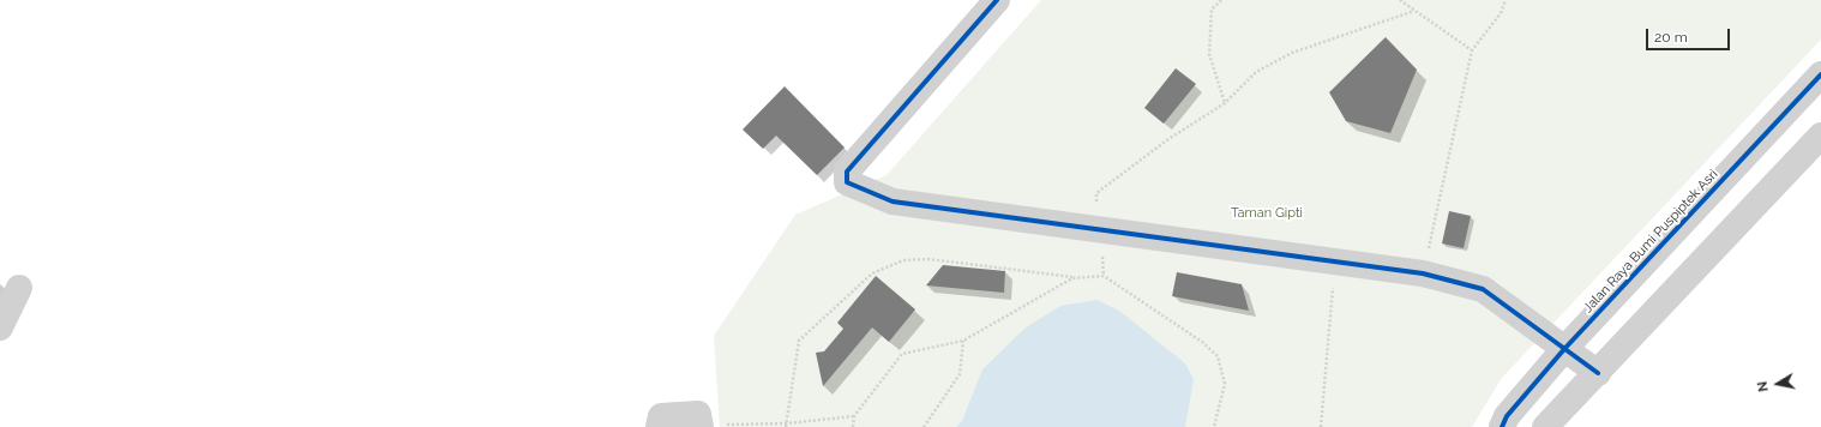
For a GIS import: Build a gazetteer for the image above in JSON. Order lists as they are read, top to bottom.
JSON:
{
  "streets": {
    "street": ["Jalan Raya Bumi Puspiptek Asri"]
  },
  "parks": ["Taman Gipti"],
  "scale_bar": "20 m",
  "north": "left"
}
